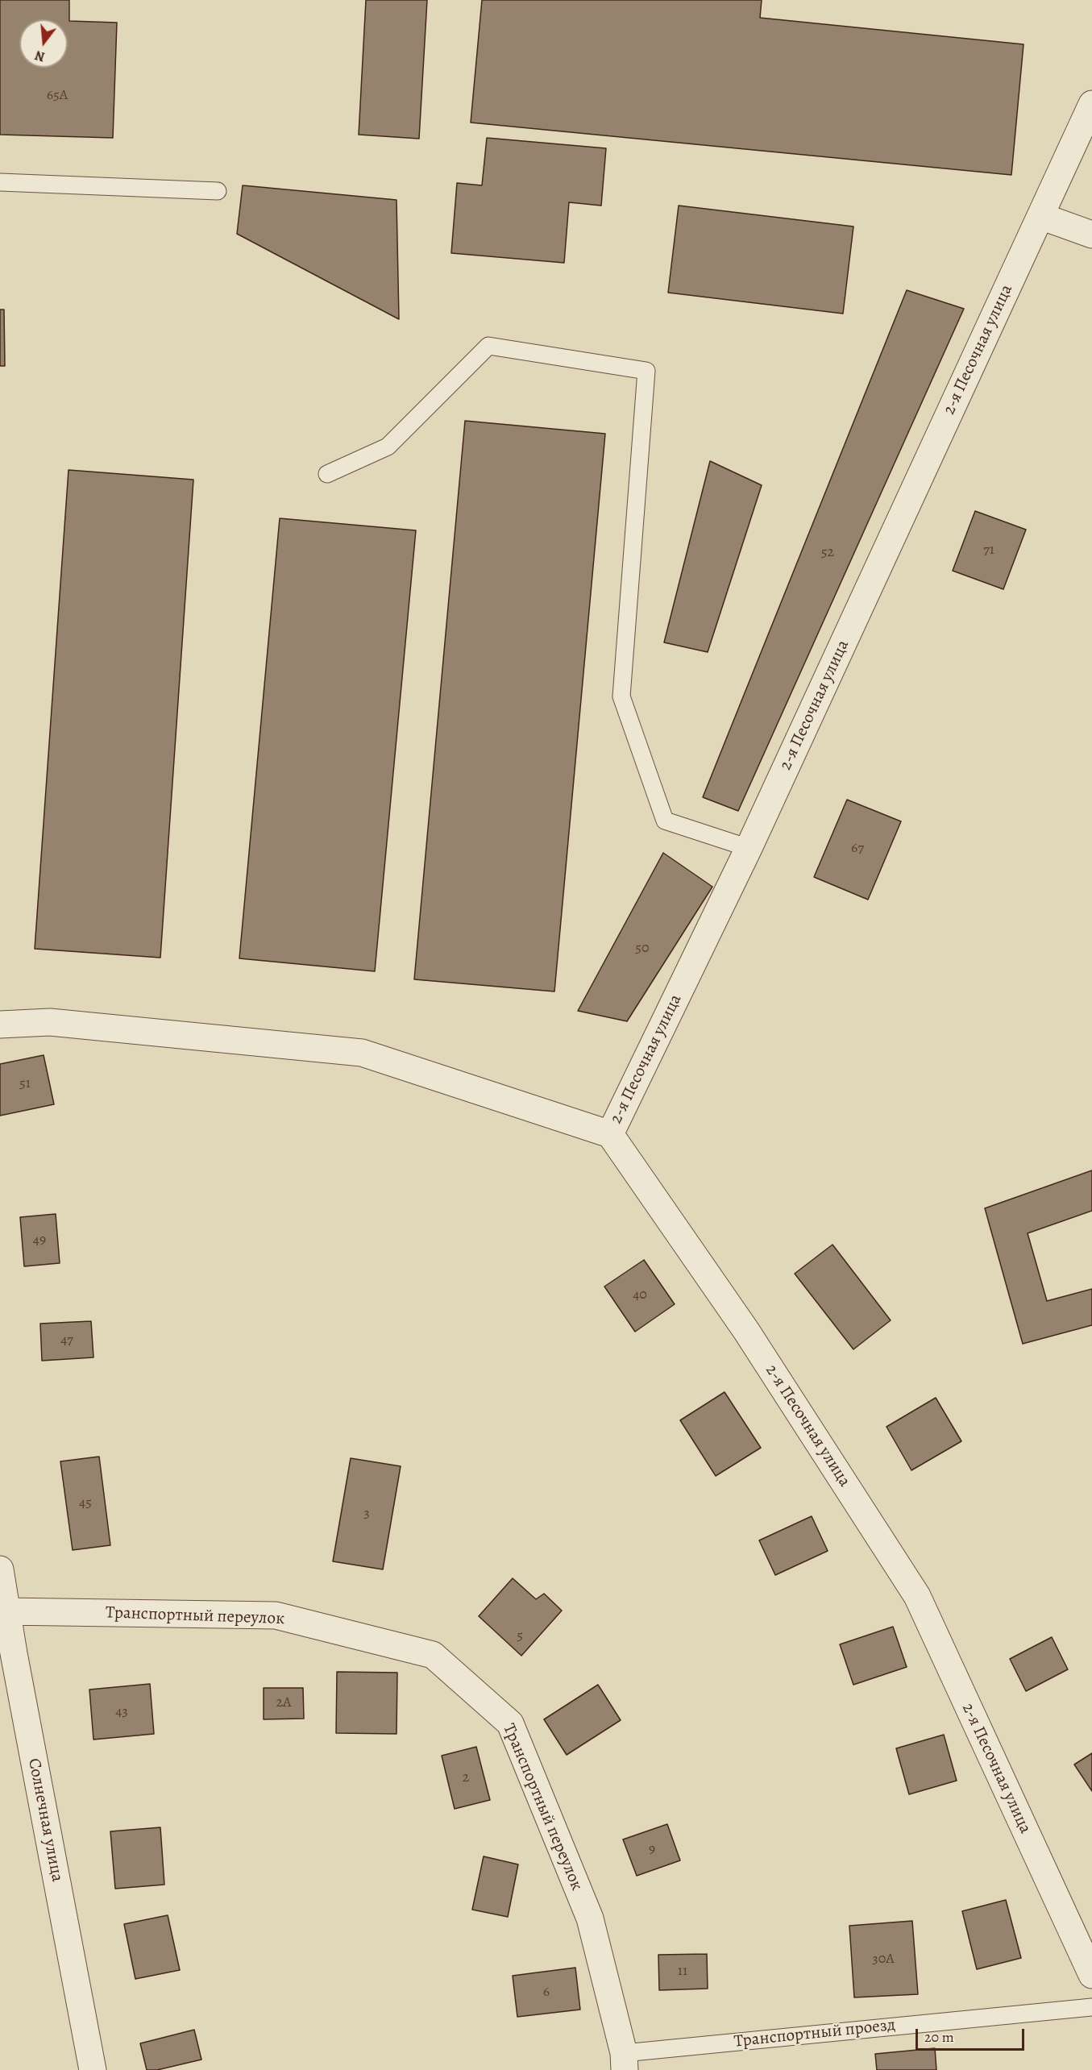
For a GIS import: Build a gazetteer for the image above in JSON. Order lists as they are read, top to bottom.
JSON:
{
  "streets": {
    "street": ["2-я Песочная улица", "Транспортный переулок", "Солнечная улица"],
    "lane": ["Транспортный проезд"]
  },
  "crossings": [
    ["Транспортный переулок", "Солнечная улица"],
    ["Транспортный переулок", "Транспортный проезд"]
  ],
  "house_numbers": [
    "65А",
    "71",
    "52",
    "67",
    "50",
    "51",
    "49",
    "40",
    "47",
    "45",
    "3",
    "5",
    "2А",
    "43",
    "2",
    "9",
    "30А",
    "11",
    "6"
  ],
  "scale_bar": "20 m",
  "north": "bottom"
}
